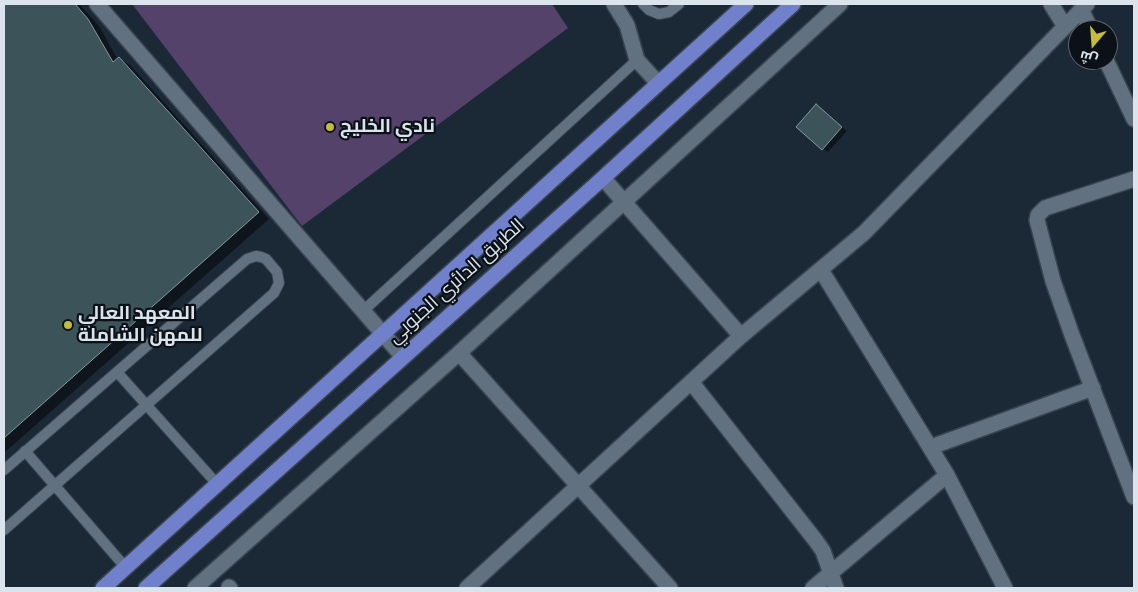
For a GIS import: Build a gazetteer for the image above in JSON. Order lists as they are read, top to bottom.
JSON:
{
  "streets": {
    "main road": ["الطريق الدائري الجنوبي"]
  },
  "places": ["نادي الخليج", "المعهد العالي للمهن الشاملة"],
  "north": "bottom"
}
